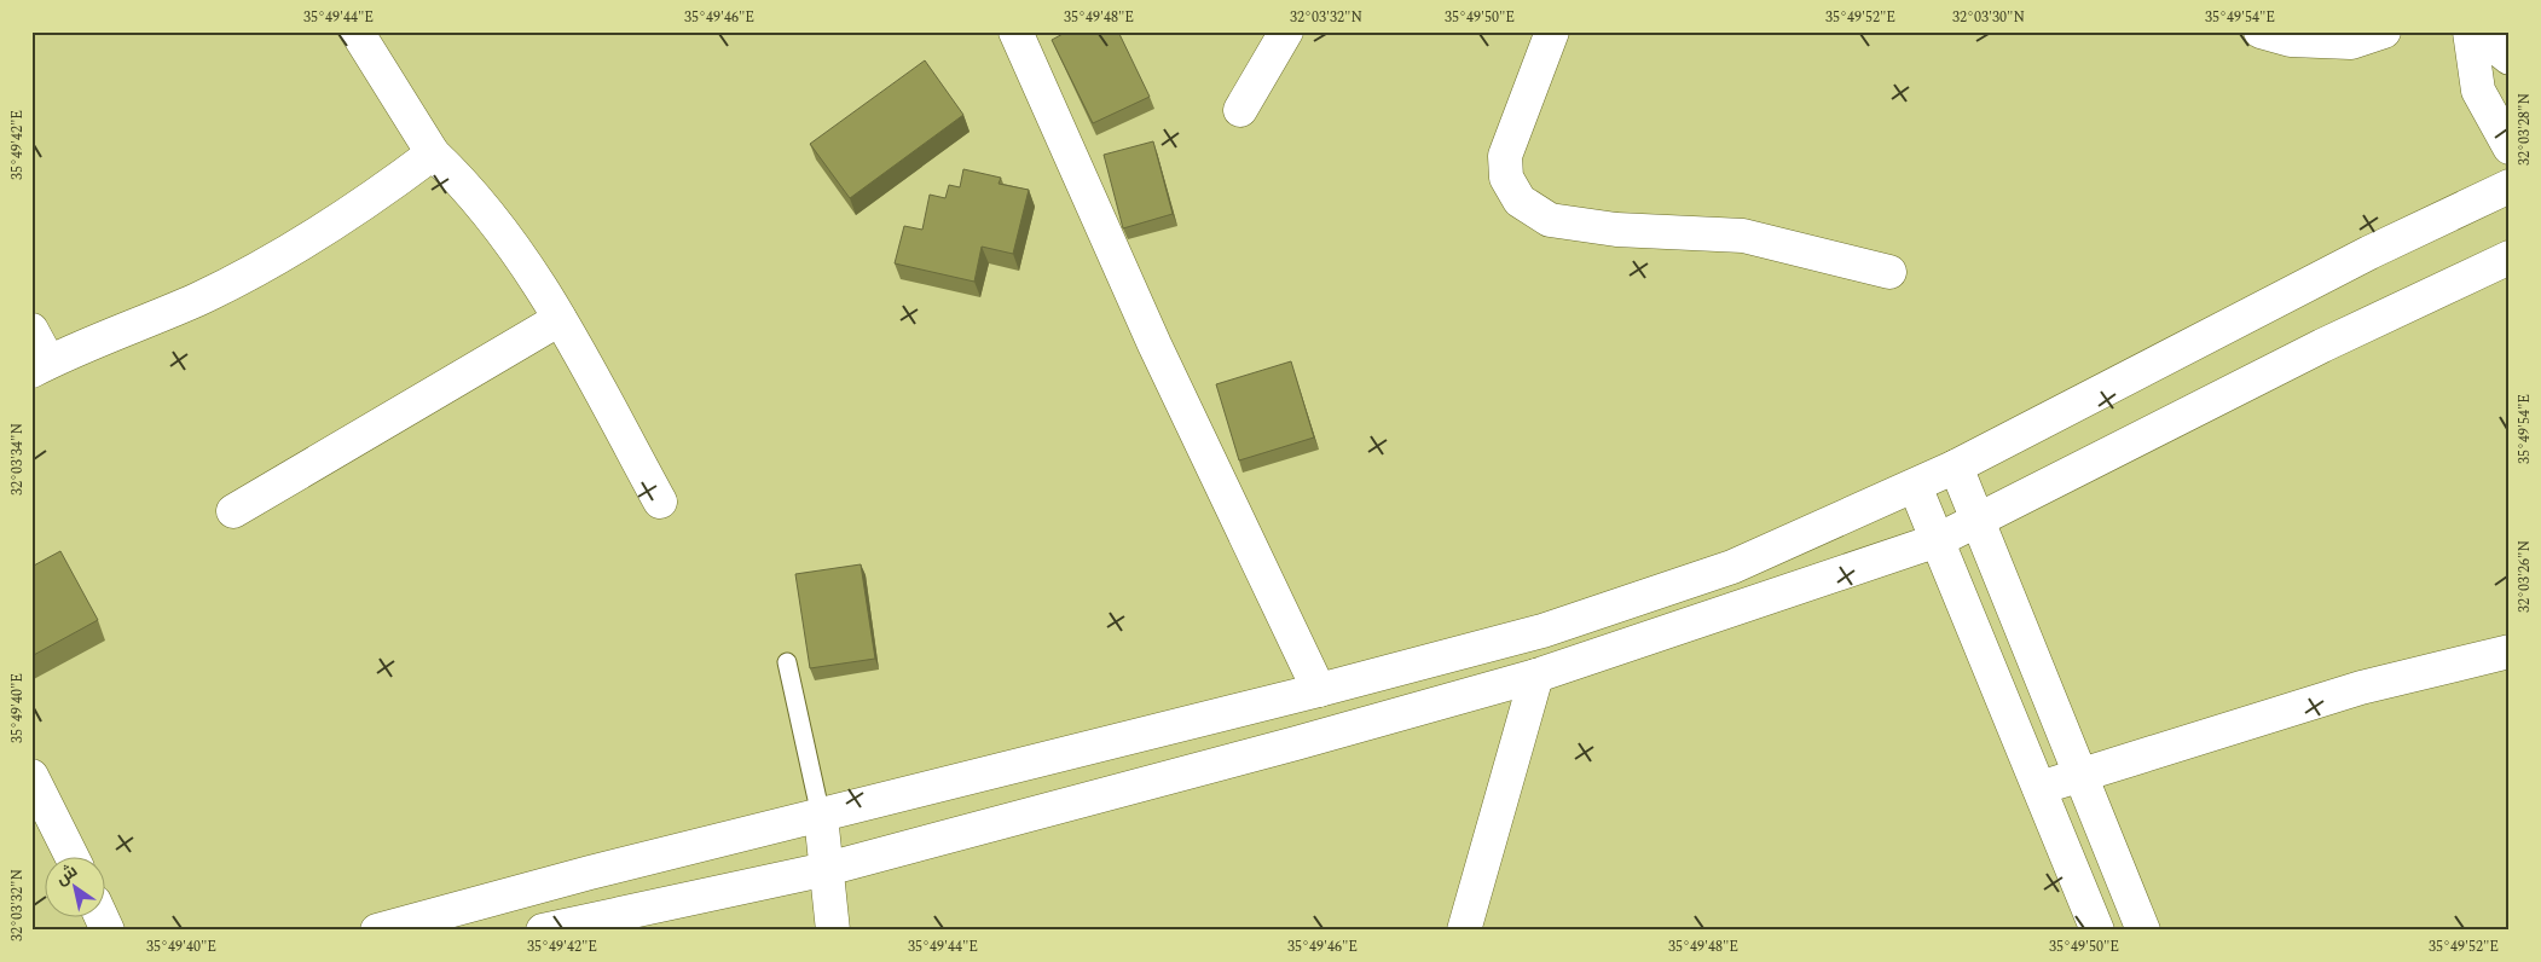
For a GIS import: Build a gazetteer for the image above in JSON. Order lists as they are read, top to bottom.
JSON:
{
  "north": "top left",
  "coordinates": [
    "35°49'44\"E",
    "35°49'46\"E",
    "35°49'48\"E",
    "32°03'32\"N",
    "35°49'50\"E",
    "35°49'52\"E",
    "32°03'30\"N",
    "35°49'54\"E",
    "32°03'28\"N",
    "35°49'42\"E",
    "32°03'34\"N",
    "32°03'26\"N",
    "35°49'40\"E"
  ]
}
